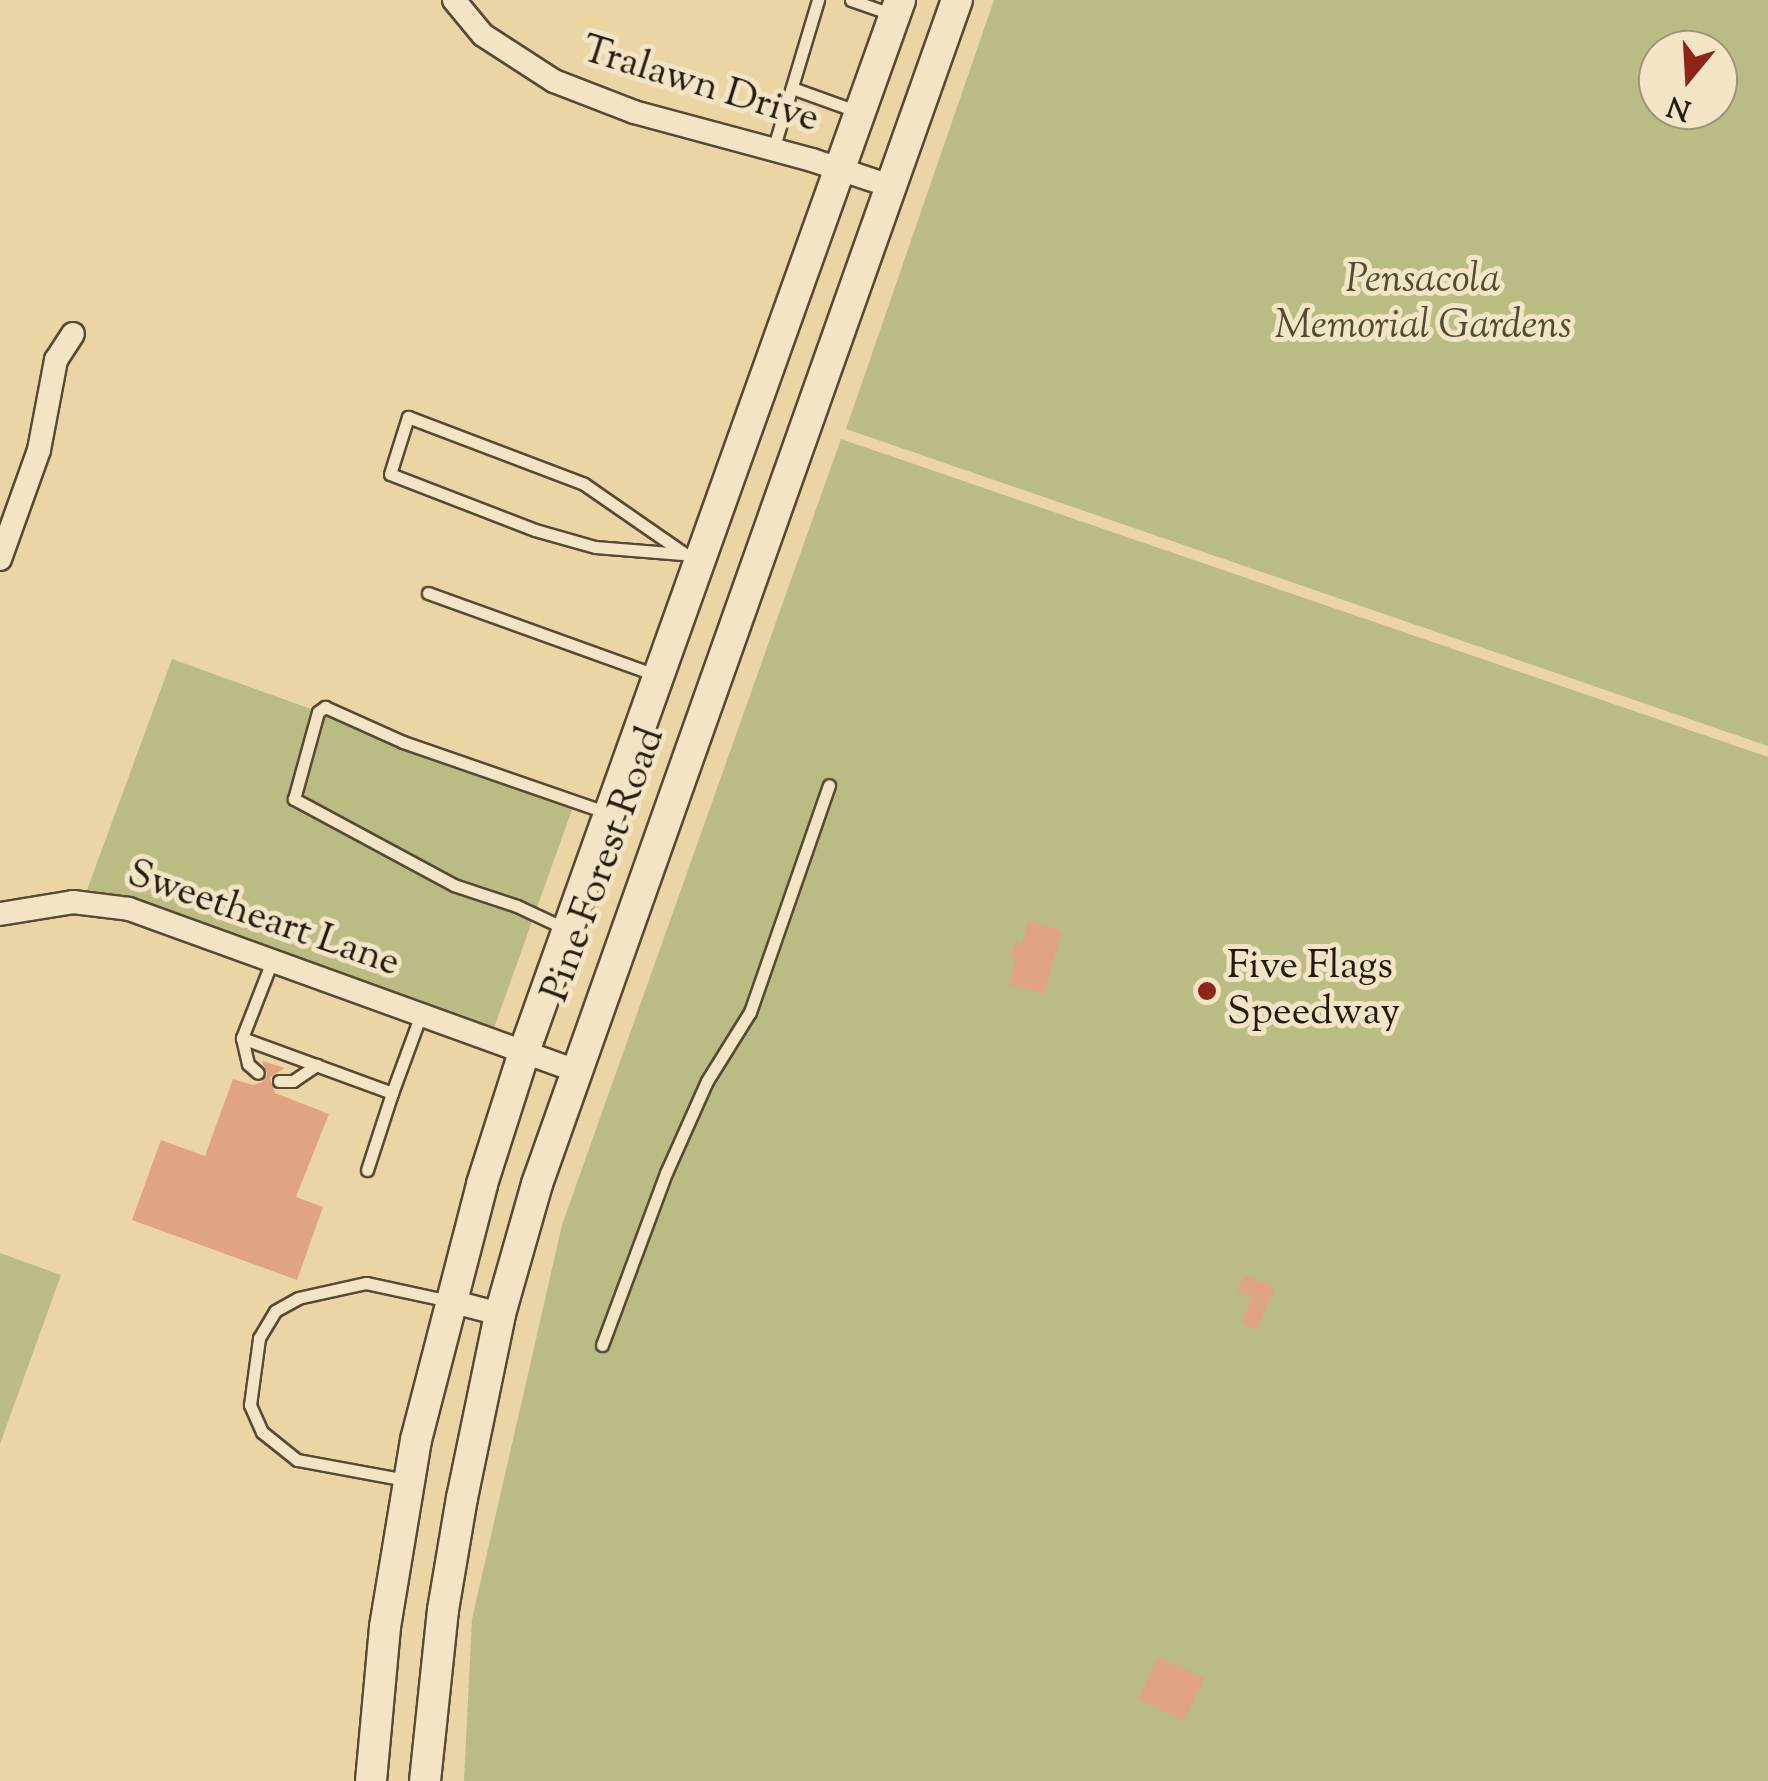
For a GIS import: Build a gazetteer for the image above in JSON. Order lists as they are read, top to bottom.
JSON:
{
  "streets": {
    "main road": ["Pine Forest Road"],
    "street": ["Tralawn Drive", "Sweetheart Lane"]
  },
  "crossings": [
    ["Tralawn Drive", "Pine Forest Road"],
    ["Pine Forest Road", "Sweetheart Lane"]
  ],
  "parks": ["Pensacola Memorial Gardens"],
  "places": ["Five Flags Speedway"],
  "north": "bottom"
}
